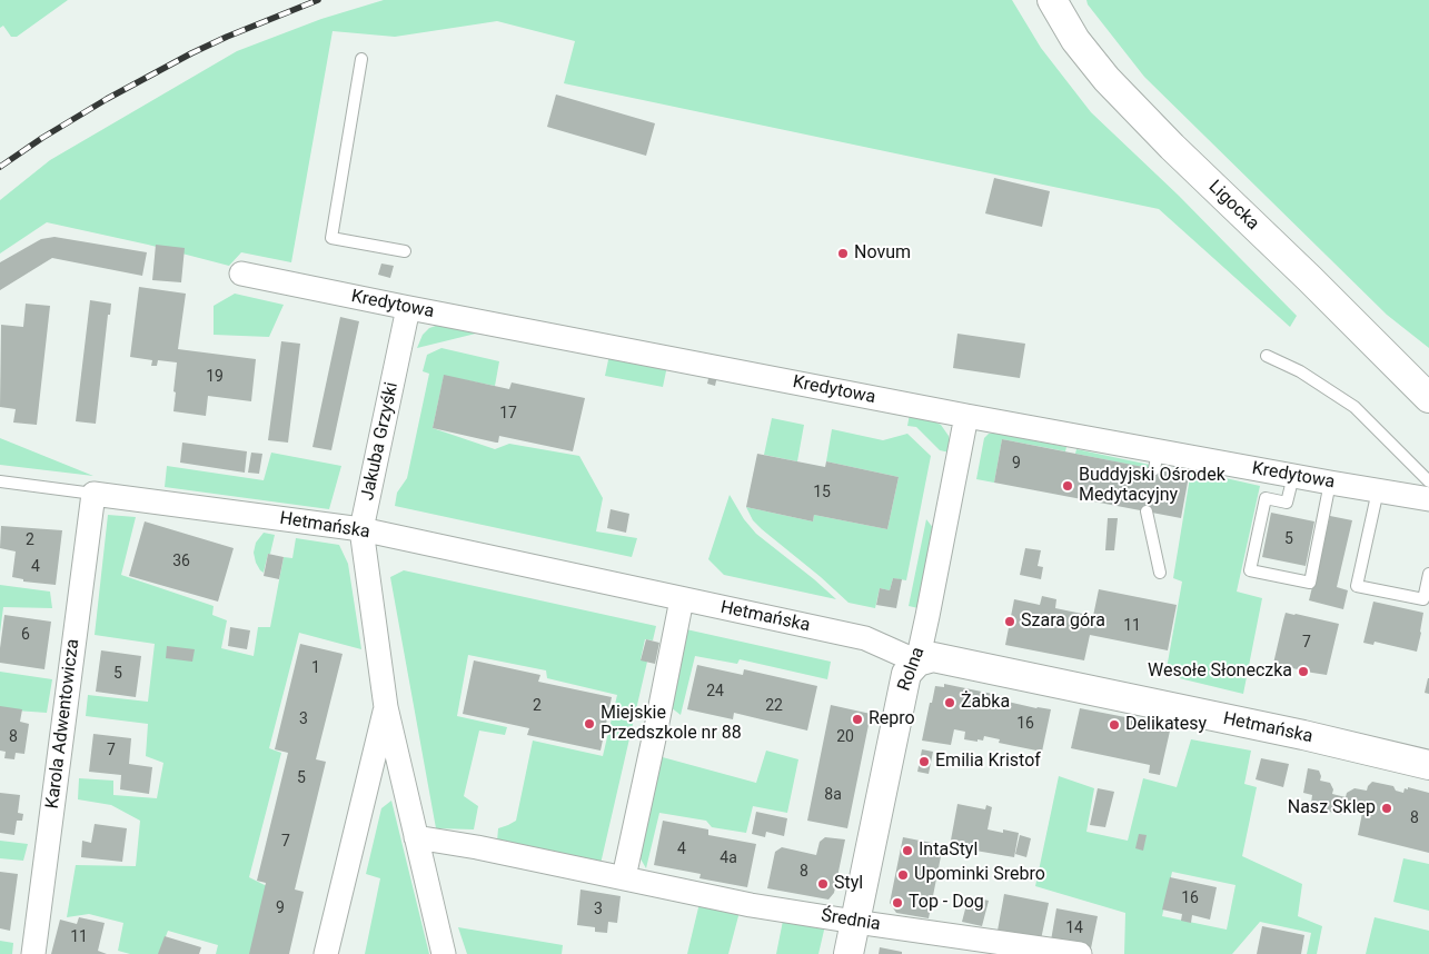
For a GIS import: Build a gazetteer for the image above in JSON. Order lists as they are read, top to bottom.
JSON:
{
  "streets": {
    "street": [
      "Ligocka",
      "Kredytowa",
      "Jakuba Grzyśki",
      "Hetmańska",
      "Rolna",
      "Karola Adwentowicza",
      "Średnia"
    ]
  },
  "crossings": [
    ["Kredytowa", "Jakuba Grzyśki"],
    ["Kredytowa", "Rolna"],
    ["Jakuba Grzyśki", "Hetmańska"],
    ["Jakuba Grzyśki", "Średnia"],
    ["Hetmańska", "Rolna"],
    ["Hetmańska", "Karola Adwentowicza"],
    ["Rolna", "Średnia"]
  ],
  "places": [
    "Novum",
    "Buddyjski Ośrodek Medytacyjny",
    "Szara góra",
    "Wesołe Słoneczka",
    "Żabka",
    "Repro",
    "Miejskie Przedszkole nr 88",
    "Delikatesy",
    "Emilia Kristof",
    "Nasz Sklep",
    "IntaStyl",
    "Upominki Srebro",
    "Styl",
    "Top - Dog"
  ],
  "house_numbers": [
    "19",
    "17",
    "9",
    "15",
    "5",
    "2",
    "36",
    "4",
    "11",
    "6",
    "7",
    "1",
    "5",
    "24",
    "2",
    "22",
    "3",
    "16",
    "8",
    "20",
    "7",
    "5",
    "8a",
    "8",
    "7",
    "4",
    "4a",
    "8",
    "16",
    "9",
    "3",
    "14",
    "11"
  ]
}
